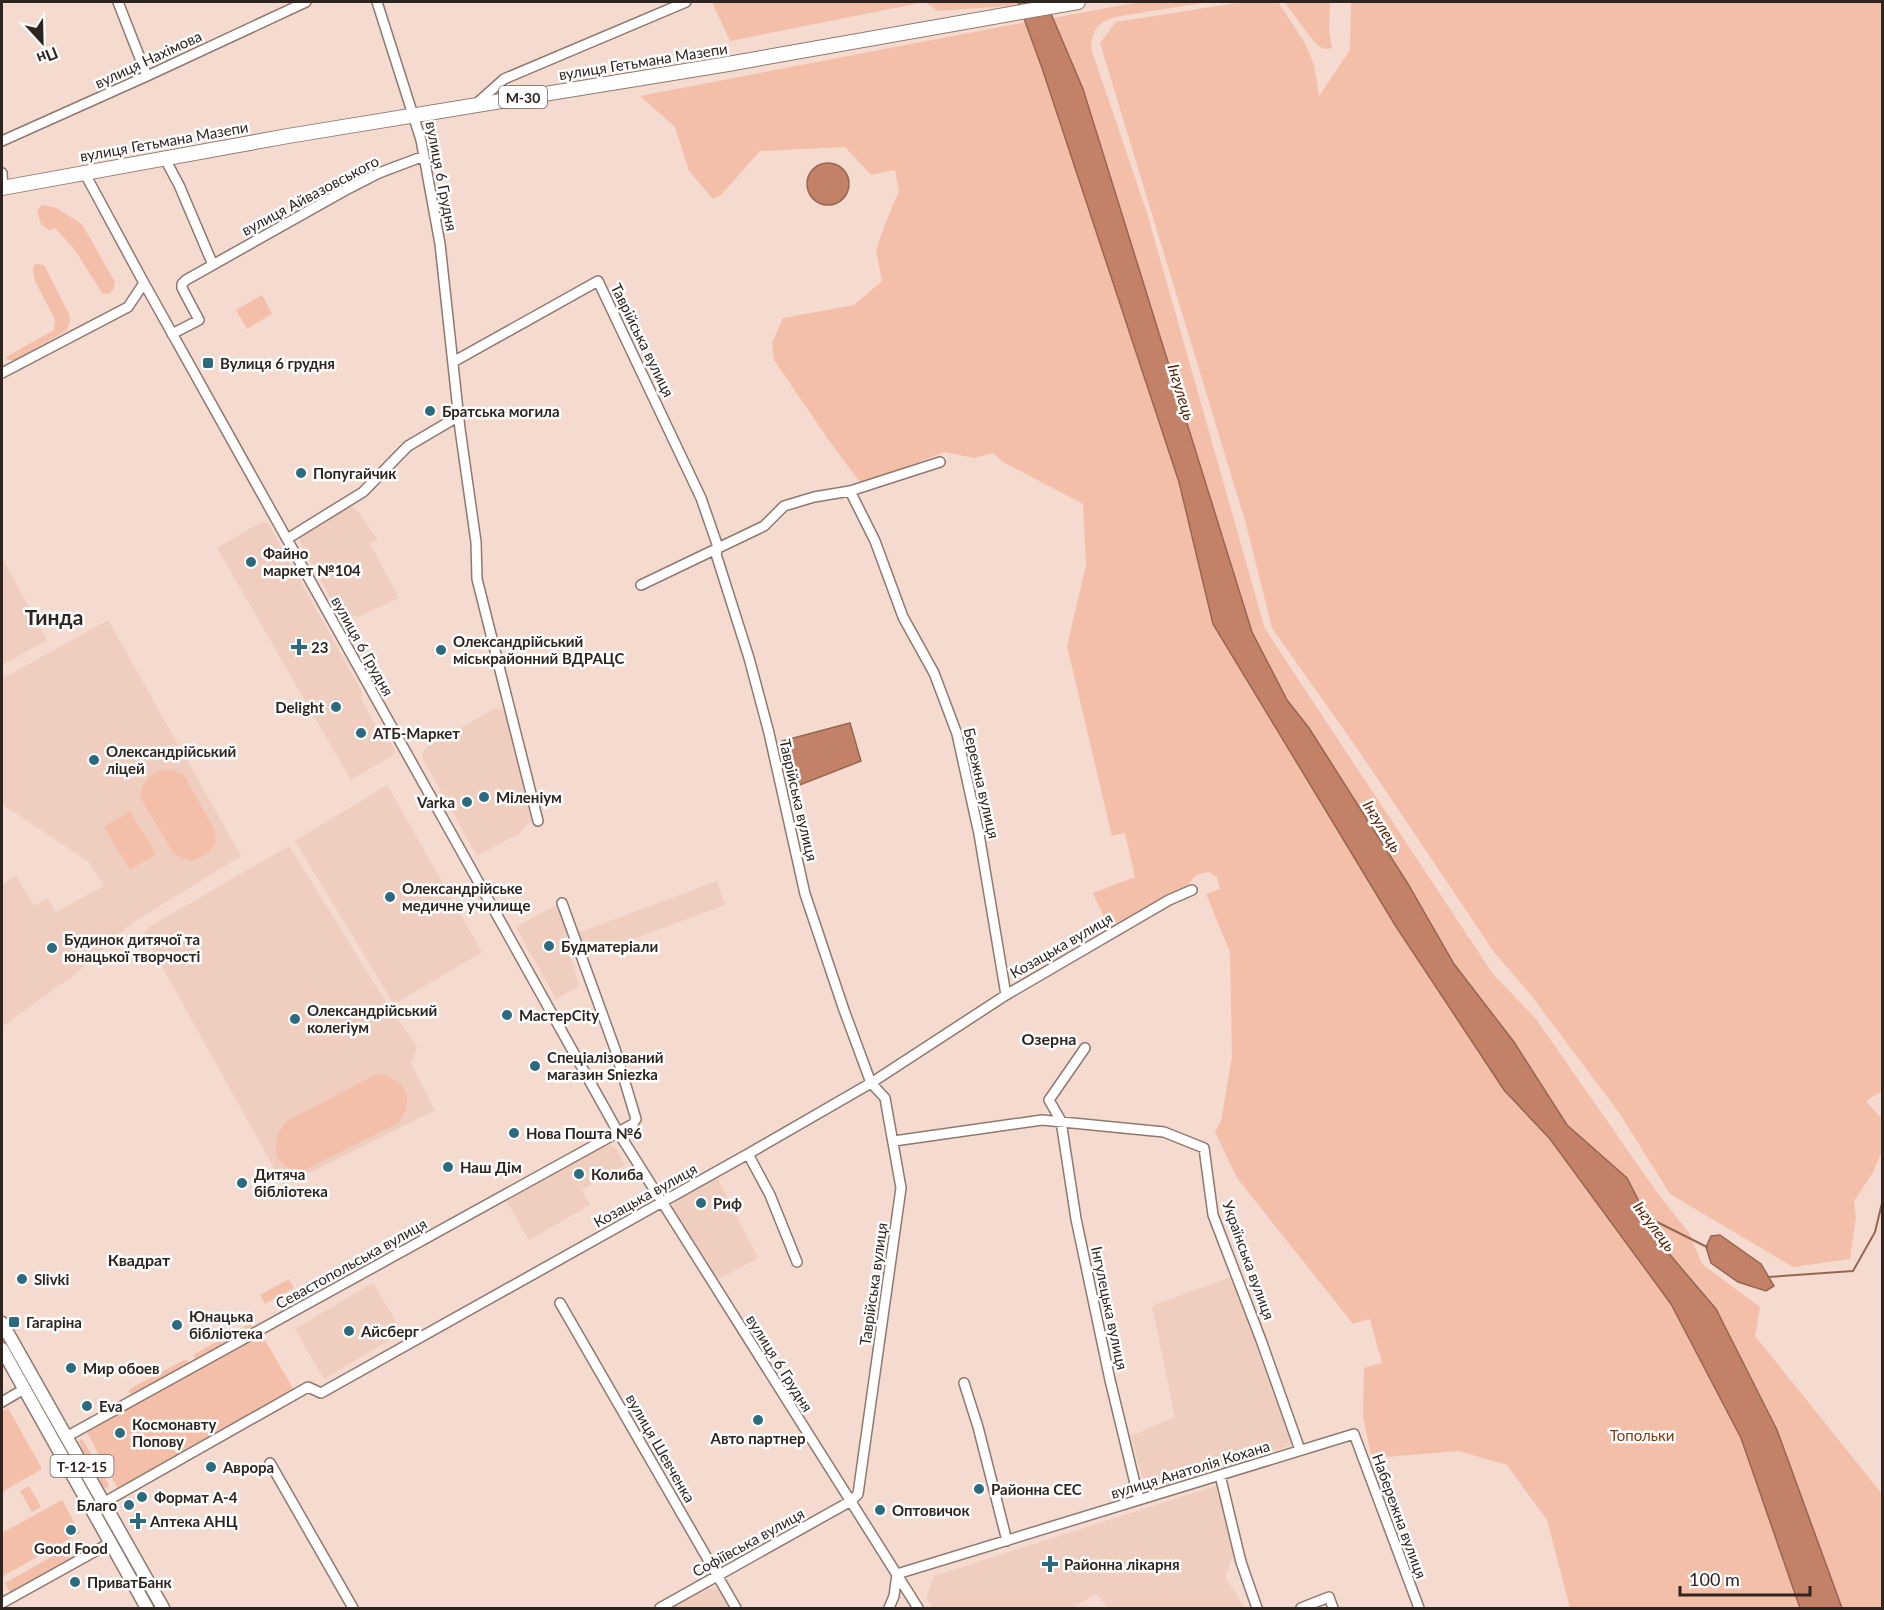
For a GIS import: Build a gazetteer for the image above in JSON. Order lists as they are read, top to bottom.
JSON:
{
  "streets": {
    "highway": ["вулиця Гетьмана Мазепи", "М-30"],
    "main road": ["Т-12-15"],
    "street": [
      "вулиця Нахімова",
      "вулиця 6 Грудня",
      "вулиця Айвазовського",
      "Таврійська вулиця",
      "Бережна вулиця",
      "Козацька вулиця",
      "Українська вулиця",
      "Севастопольська вулиця",
      "Інгулецька вулиця",
      "вулиця Шевченка",
      "вулиця Анатолія Кохана",
      "Набережна вулиця",
      "Софіївська вулиця"
    ]
  },
  "crossings": [
    ["вулиця Гетьмана Мазепи", "вулиця 6 Грудня"],
    ["вулиця 6 Грудня", "вулиця Айвазовського"],
    ["вулиця 6 Грудня", "Таврійська вулиця"],
    ["вулиця 6 Грудня", "Козацька вулиця"],
    ["вулиця 6 Грудня", "Севастопольська вулиця"],
    ["вулиця 6 Грудня", "вулиця Анатолія Кохана"],
    ["вулиця 6 Грудня", "Софіївська вулиця"],
    ["Таврійська вулиця", "Козацька вулиця"],
    ["Таврійська вулиця", "Українська вулиця"],
    ["Таврійська вулиця", "Софіївська вулиця"],
    ["Бережна вулиця", "Козацька вулиця"],
    ["Козацька вулиця", "Т-12-15"],
    ["Українська вулиця", "Інгулецька вулиця"],
    ["Українська вулиця", "вулиця Анатолія Кохана"],
    ["Севастопольська вулиця", "Т-12-15"],
    ["Інгулецька вулиця", "вулиця Анатолія Кохана"],
    ["вулиця Шевченка", "Софіївська вулиця"],
    ["вулиця Анатолія Кохана", "Набережна вулиця"]
  ],
  "districts": ["Тинда", "Озерна", "Квадрат"],
  "water": ["Інгулець"],
  "parks": ["Топольки"],
  "places": {
    "transit": ["Вулиця 6 грудня", "Гагаріна"],
    "other": [
      "Братська могила",
      "Попугайчик",
      "Файно маркет №104",
      "Олександрійський міськрайонний ВДРАЦС",
      "Delight",
      "АТБ-Маркет",
      "Олександрійський ліцей",
      "Міленіум",
      "Varka",
      "Олександрійське медичне училище",
      "Будматеріали",
      "Будинок дитячої та юнацької творчості",
      "МастерCity",
      "Олександрійський колегіум",
      "Спеціалізований магазин Sniezka",
      "Нова Пошта №6",
      "Наш Дім",
      "Колиба",
      "Дитяча бібліотека",
      "Риф",
      "Slivki",
      "Юнацька бібліотека",
      "Айсберг",
      "Мир обоев",
      "Eva",
      "Авто партнер",
      "Космонавту Попову",
      "Аврора",
      "Районна СЕС",
      "Формат А-4",
      "Благо",
      "Оптовичок",
      "Good Food",
      "ПриватБанк"
    ],
    "health": ["23", "Аптека АНЦ", "Районна лікарня"]
  },
  "scale_bar": "100 m",
  "north": "bottom"
}
